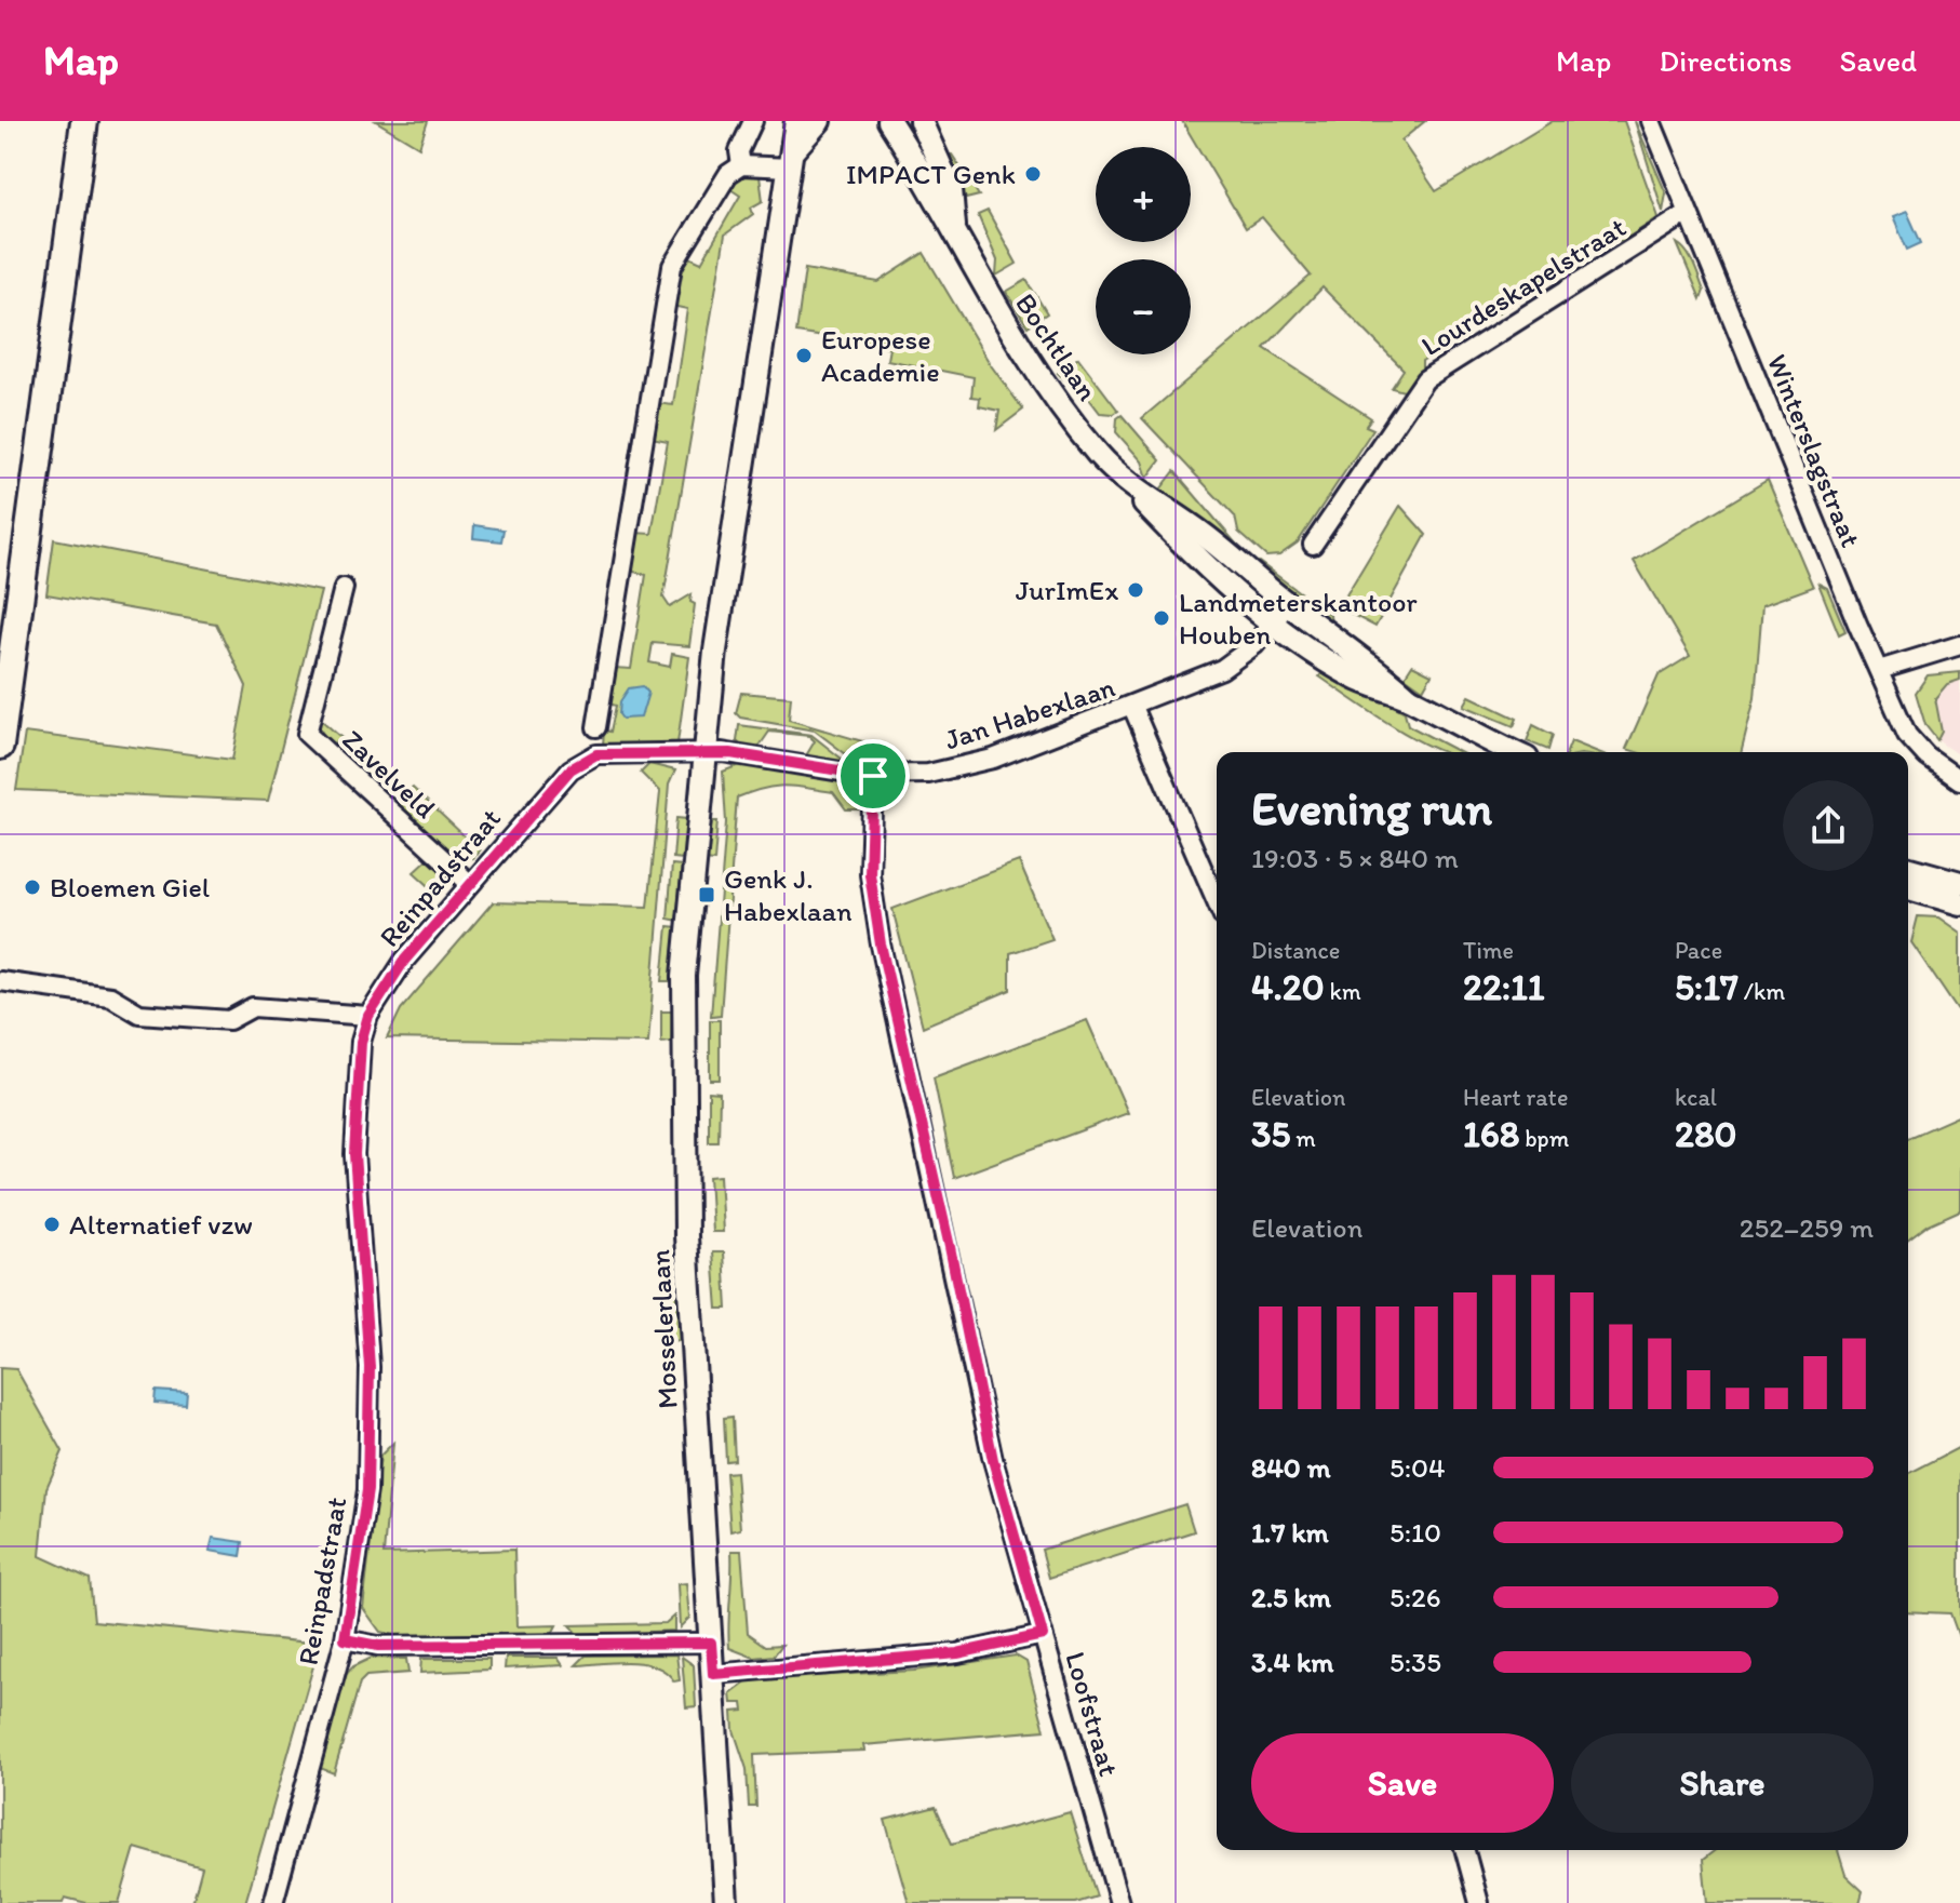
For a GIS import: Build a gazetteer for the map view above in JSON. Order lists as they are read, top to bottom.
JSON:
{
  "streets": {
    "street": [
      "Lourdeskapelstraat",
      "Bochtlaan",
      "Winterslagstraat",
      "Jan Habexlaan",
      "Zavelveld",
      "Reinpadstraat",
      "Mosselerlaan",
      "Loofstraat"
    ]
  },
  "crossings": [
    ["Lourdeskapelstraat", "Winterslagstraat"],
    ["Bochtlaan", "Jan Habexlaan"],
    ["Jan Habexlaan", "Reinpadstraat"],
    ["Jan Habexlaan", "Mosselerlaan"],
    ["Jan Habexlaan", "Loofstraat"],
    ["Zavelveld", "Reinpadstraat"],
    ["Reinpadstraat", "Mosselerlaan"]
  ],
  "places": {
    "other": [
      "IMPACT Genk",
      "Europese Academie",
      "JurImEx",
      "Landmeterskantoor Houben",
      "Bloemen Giel",
      "Alternatief vzw"
    ],
    "transit": ["Genk J. Habexlaan"]
  },
  "page": {
    "header": "Map",
    "nav": ["Map", "Directions", "Saved"],
    "map_buttons": ["+", "−"],
    "heading": ["Evening run", "19:03 · 5 × 840 m"],
    "stats": [
      ["Distance", "4.20 km"],
      ["Time", "22:11"],
      ["Pace", "5:17 /km"],
      ["Elevation", "35 m"],
      ["Heart rate", "168 bpm"],
      ["kcal", "280"]
    ],
    "chart": ["Elevation", "252–259 m"],
    "list": [
      {
        "name": "840 m",
        "note": "5:04"
      },
      {
        "name": "1.7 km",
        "note": "5:10"
      },
      {
        "name": "2.5 km",
        "note": "5:26"
      },
      {
        "name": "3.4 km",
        "note": "5:35"
      }
    ],
    "buttons": ["Save", "Share"]
  }
}
